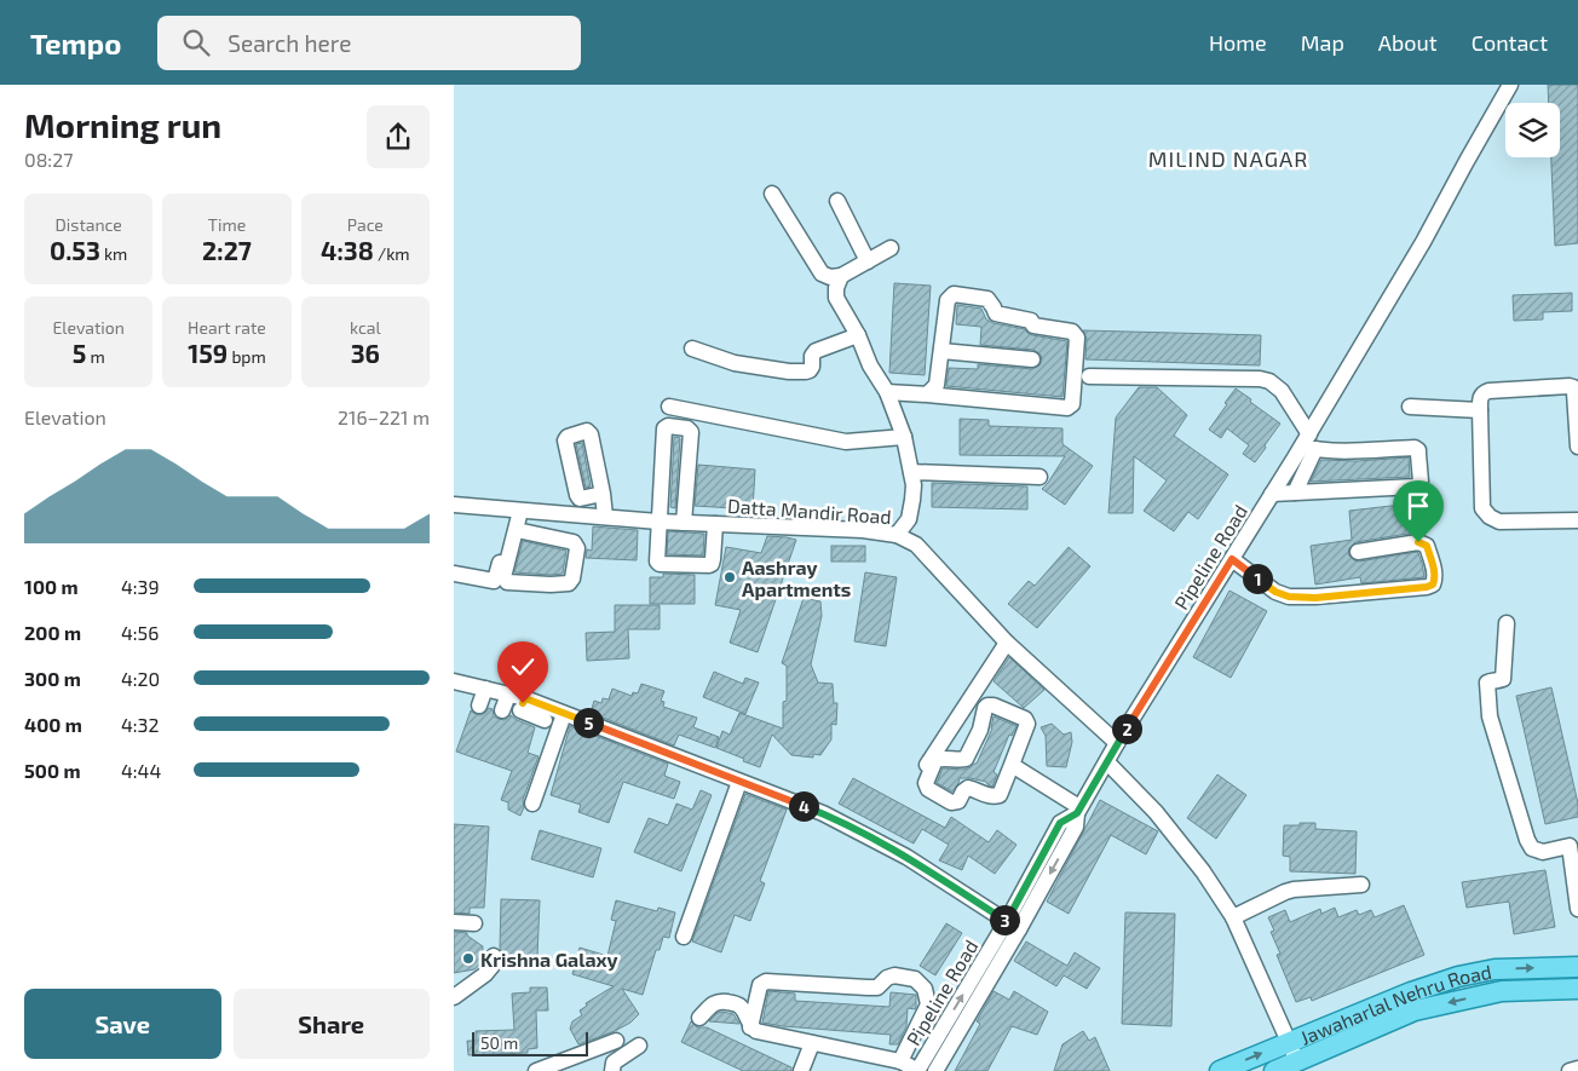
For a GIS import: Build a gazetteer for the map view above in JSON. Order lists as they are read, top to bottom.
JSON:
{
  "streets": {
    "main road": ["Jawaharlal Nehru Road"],
    "street": ["Datta Mandir Road", "Pipeline Road"]
  },
  "crossings": [
    ["Datta Mandir Road", "Pipeline Road"]
  ],
  "districts": ["MILIND NAGAR"],
  "places": ["Aashray Apartments", "Krishna Galaxy"],
  "scale_bar": "50 m",
  "page": {
    "header": "Tempo",
    "search": "Search here",
    "nav": [
      "Home",
      "Map",
      "About",
      "Contact"
    ],
    "heading": ["Morning run", "08:27"],
    "stats": [
      ["Distance", "0.53 km"],
      ["Time", "2:27"],
      ["Pace", "4:38 /km"],
      ["Elevation", "5 m"],
      ["Heart rate", "159 bpm"],
      ["kcal", "36"]
    ],
    "chart": ["Elevation", "216–221 m"],
    "list": [
      {
        "name": "100 m",
        "note": "4:39"
      },
      {
        "name": "200 m",
        "note": "4:56"
      },
      {
        "name": "300 m",
        "note": "4:20"
      },
      {
        "name": "400 m",
        "note": "4:32"
      },
      {
        "name": "500 m",
        "note": "4:44"
      }
    ],
    "pins": [
      "1",
      "5",
      "2",
      "4",
      "3"
    ],
    "buttons": ["Save", "Share"],
    "scale": "50 m"
  }
}
